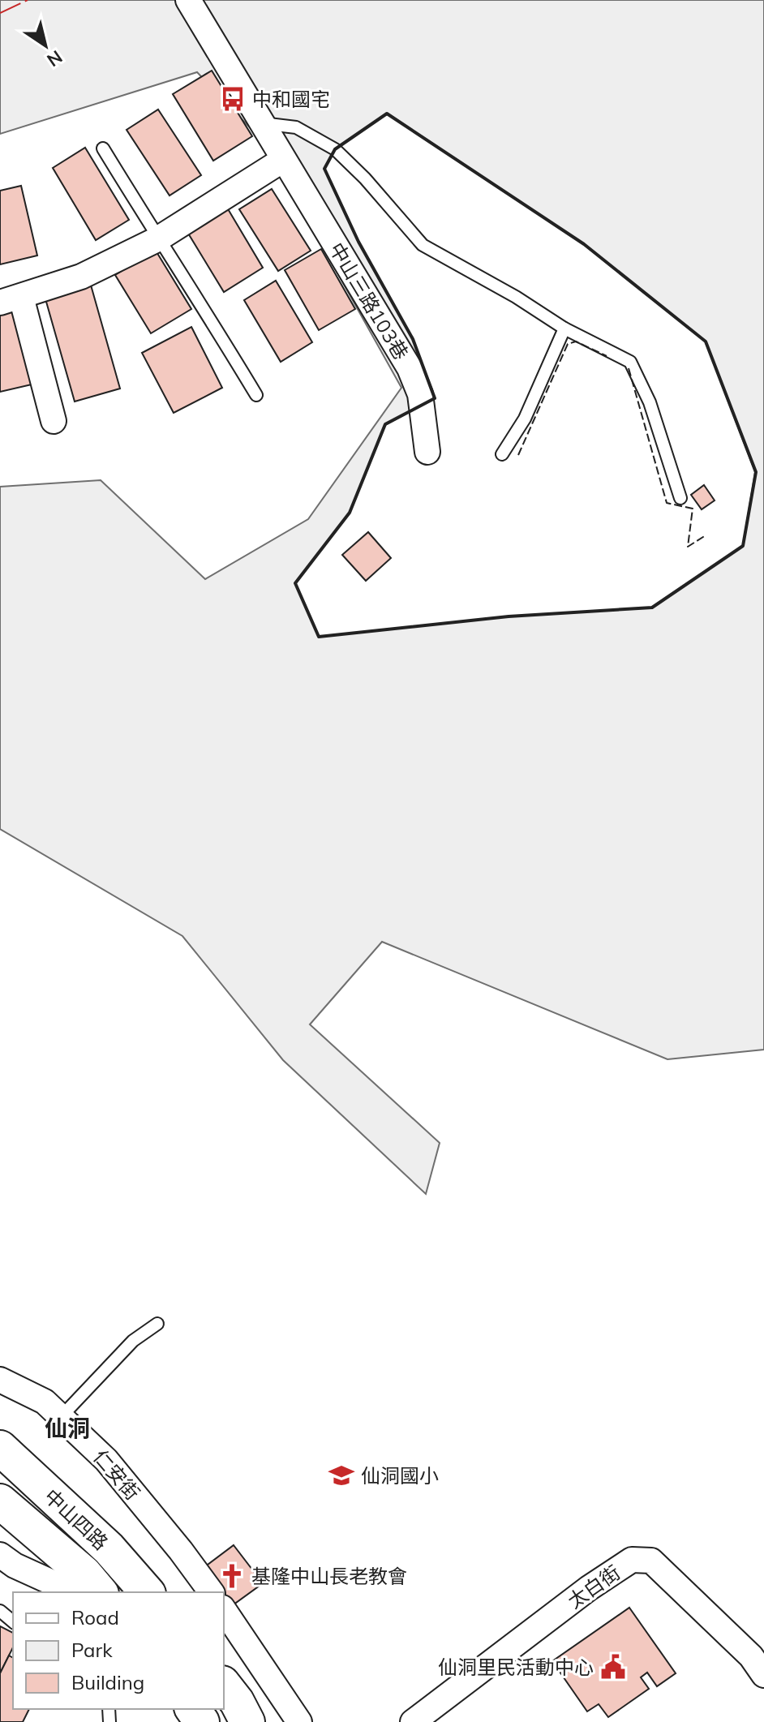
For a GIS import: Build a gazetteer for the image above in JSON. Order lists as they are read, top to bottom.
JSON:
{
  "streets": {
    "street": [
      "中山三路103巷",
      "仁安街",
      "中山四路",
      "太白街"
    ]
  },
  "districts": ["仙洞"],
  "places": {
    "bus stop": ["中和國宅"],
    "school or university": ["仙洞國小"],
    "church": ["基隆中山長老教會"],
    "public building": ["仙洞里民活動中心"]
  },
  "legend": ["Road", "Park", "Building"],
  "north": "bottom right"
}
